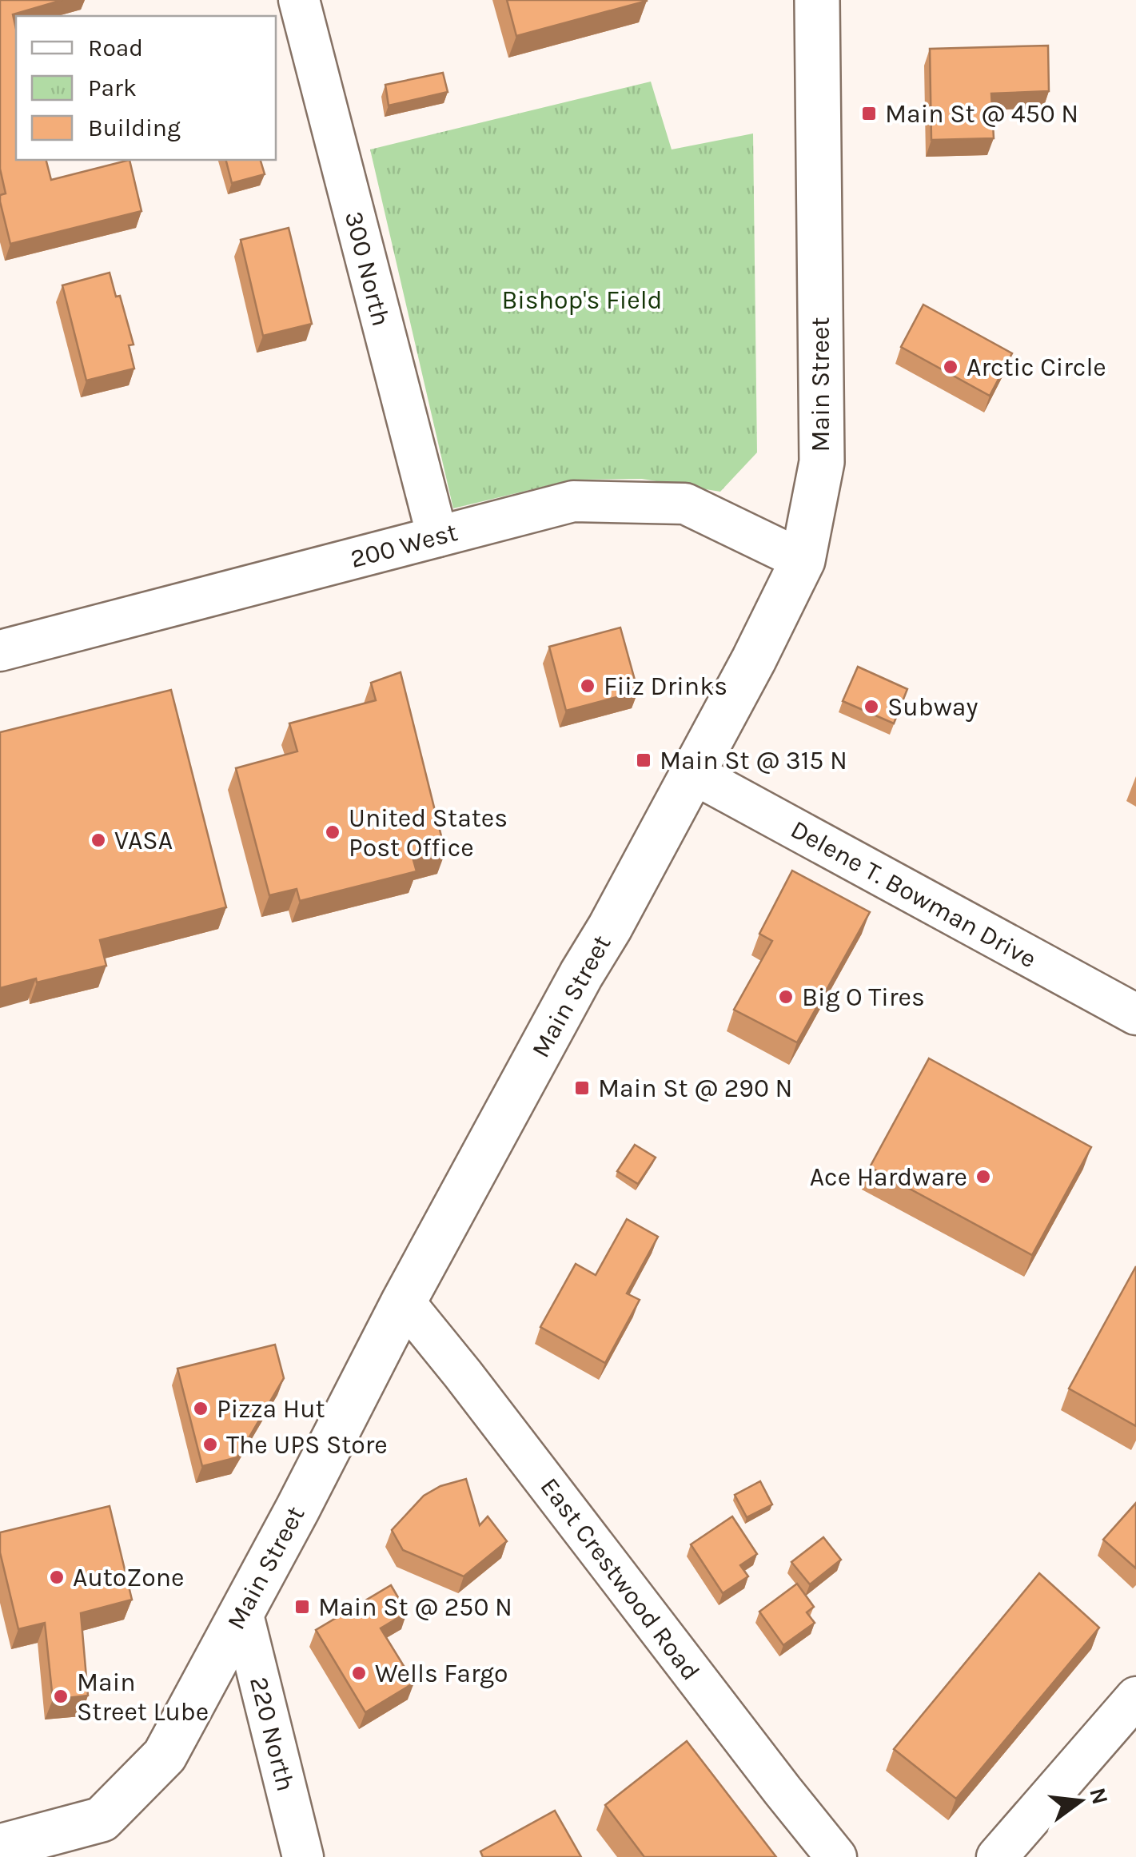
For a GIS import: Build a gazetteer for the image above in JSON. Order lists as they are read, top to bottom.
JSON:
{
  "streets": {
    "main road": ["Main Street"],
    "street": [
      "300 North",
      "200 West",
      "Delene T. Bowman Drive",
      "East Crestwood Road",
      "220 North"
    ]
  },
  "crossings": [
    ["300 North", "200 West"],
    ["Main Street", "200 West"],
    ["Main Street", "Delene T. Bowman Drive"],
    ["Main Street", "East Crestwood Road"],
    ["Main Street", "220 North"]
  ],
  "parks": ["Bishop's Field"],
  "places": {
    "transit": [
      "Main St @ 450 N",
      "Main St @ 315 N",
      "Main St @ 290 N",
      "Main St @ 250 N"
    ],
    "other": [
      "Arctic Circle",
      "Fiiz Drinks",
      "Subway",
      "United States Post Office",
      "VASA",
      "Big O Tires",
      "Ace Hardware",
      "Pizza Hut",
      "The UPS Store",
      "AutoZone",
      "Wells Fargo",
      "Main Street Lube"
    ]
  },
  "legend": ["Road", "Park", "Building"],
  "north": "right"
}
